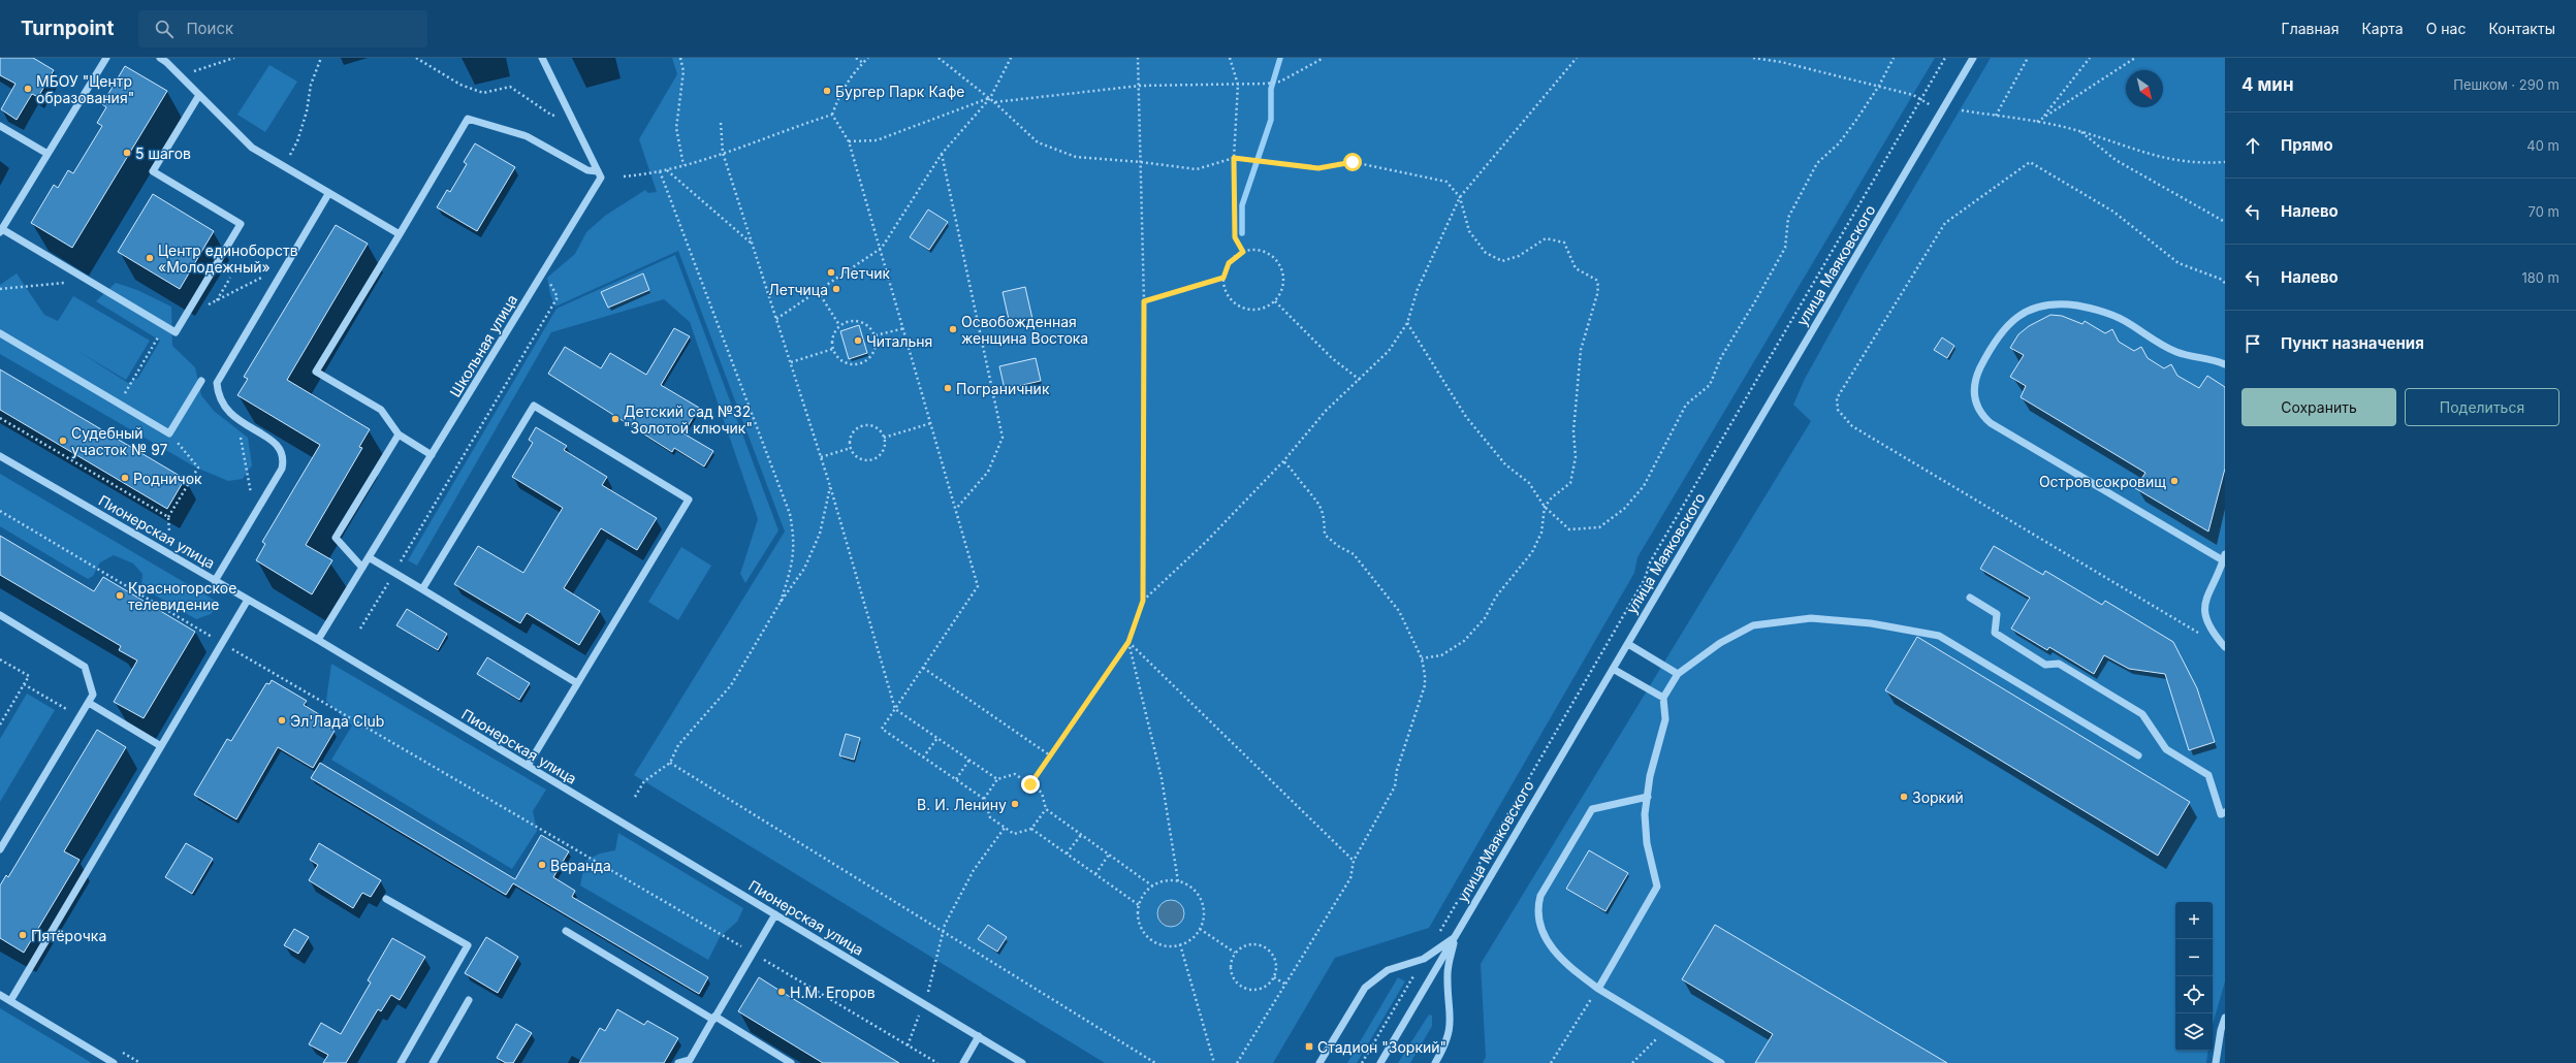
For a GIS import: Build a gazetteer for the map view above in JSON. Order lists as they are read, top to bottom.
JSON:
{
  "streets": {
    "street": ["улица Маяковского", "Школьная улица", "Пионерская улица"]
  },
  "crossings": [
    ["Школьная улица", "Пионерская улица"]
  ],
  "places": {
    "other": [
      "МБОУ \"Центр образования\"",
      "Бургер Парк Кафе",
      "5 шагов",
      "Центр единоборств «Молодежный»",
      "Летчик",
      "Летчица",
      "Освобожденная женщина Востока",
      "Читальня",
      "Пограничник",
      "Детский сад №32 \"Золотой ключик\"",
      "Судебный участок № 97",
      "Родничок",
      "Остров сокровищ",
      "Красногорское телевидение",
      "Эл'Лада Club",
      "Зоркий",
      "В. И. Ленину",
      "Веранда",
      "Пятёрочка",
      "Н.М. Егоров"
    ],
    "transit": ["Стадион \"Зоркий\""]
  },
  "north": "bottom right",
  "page": {
    "header": "Turnpoint",
    "search": "Поиск",
    "nav": [
      "Главная",
      "Карта",
      "О нас",
      "Контакты"
    ],
    "heading": ["4 мин", "Пешком · 290 m"],
    "list": [
      ["Прямо", "40 m"],
      ["Налево", "70 m"],
      ["Налево", "180 m"],
      "Пункт назначения"
    ],
    "buttons": ["Сохранить", "Поделиться"],
    "map_buttons": ["+", "−"]
  }
}
